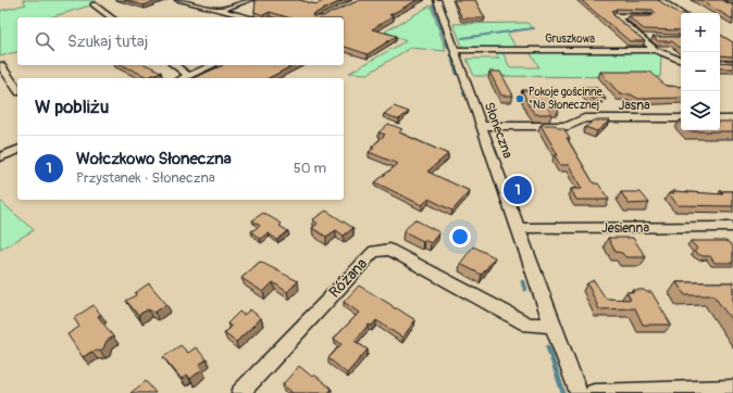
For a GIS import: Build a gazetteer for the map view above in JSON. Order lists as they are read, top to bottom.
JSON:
{
  "streets": {
    "street": [
      "Gruszkowa",
      "Jasna",
      "Słoneczna",
      "Jesienna",
      "Różana"
    ]
  },
  "crossings": [
    ["Gruszkowa", "Słoneczna"],
    ["Jasna", "Słoneczna"],
    ["Słoneczna", "Jesienna"],
    ["Słoneczna", "Różana"]
  ],
  "places": ["Pokoje gościnne \"Na Słonecznej\""],
  "page": {
    "map_buttons": ["+", "−"],
    "search": "Szukaj tutaj",
    "heading": "W pobliżu",
    "list": [
      {
        "mark": "1",
        "name": "Wołczkowo Słoneczna",
        "note": "Przystanek · Słoneczna",
        "value": "50 m"
      }
    ],
    "pins": "1"
  }
}
